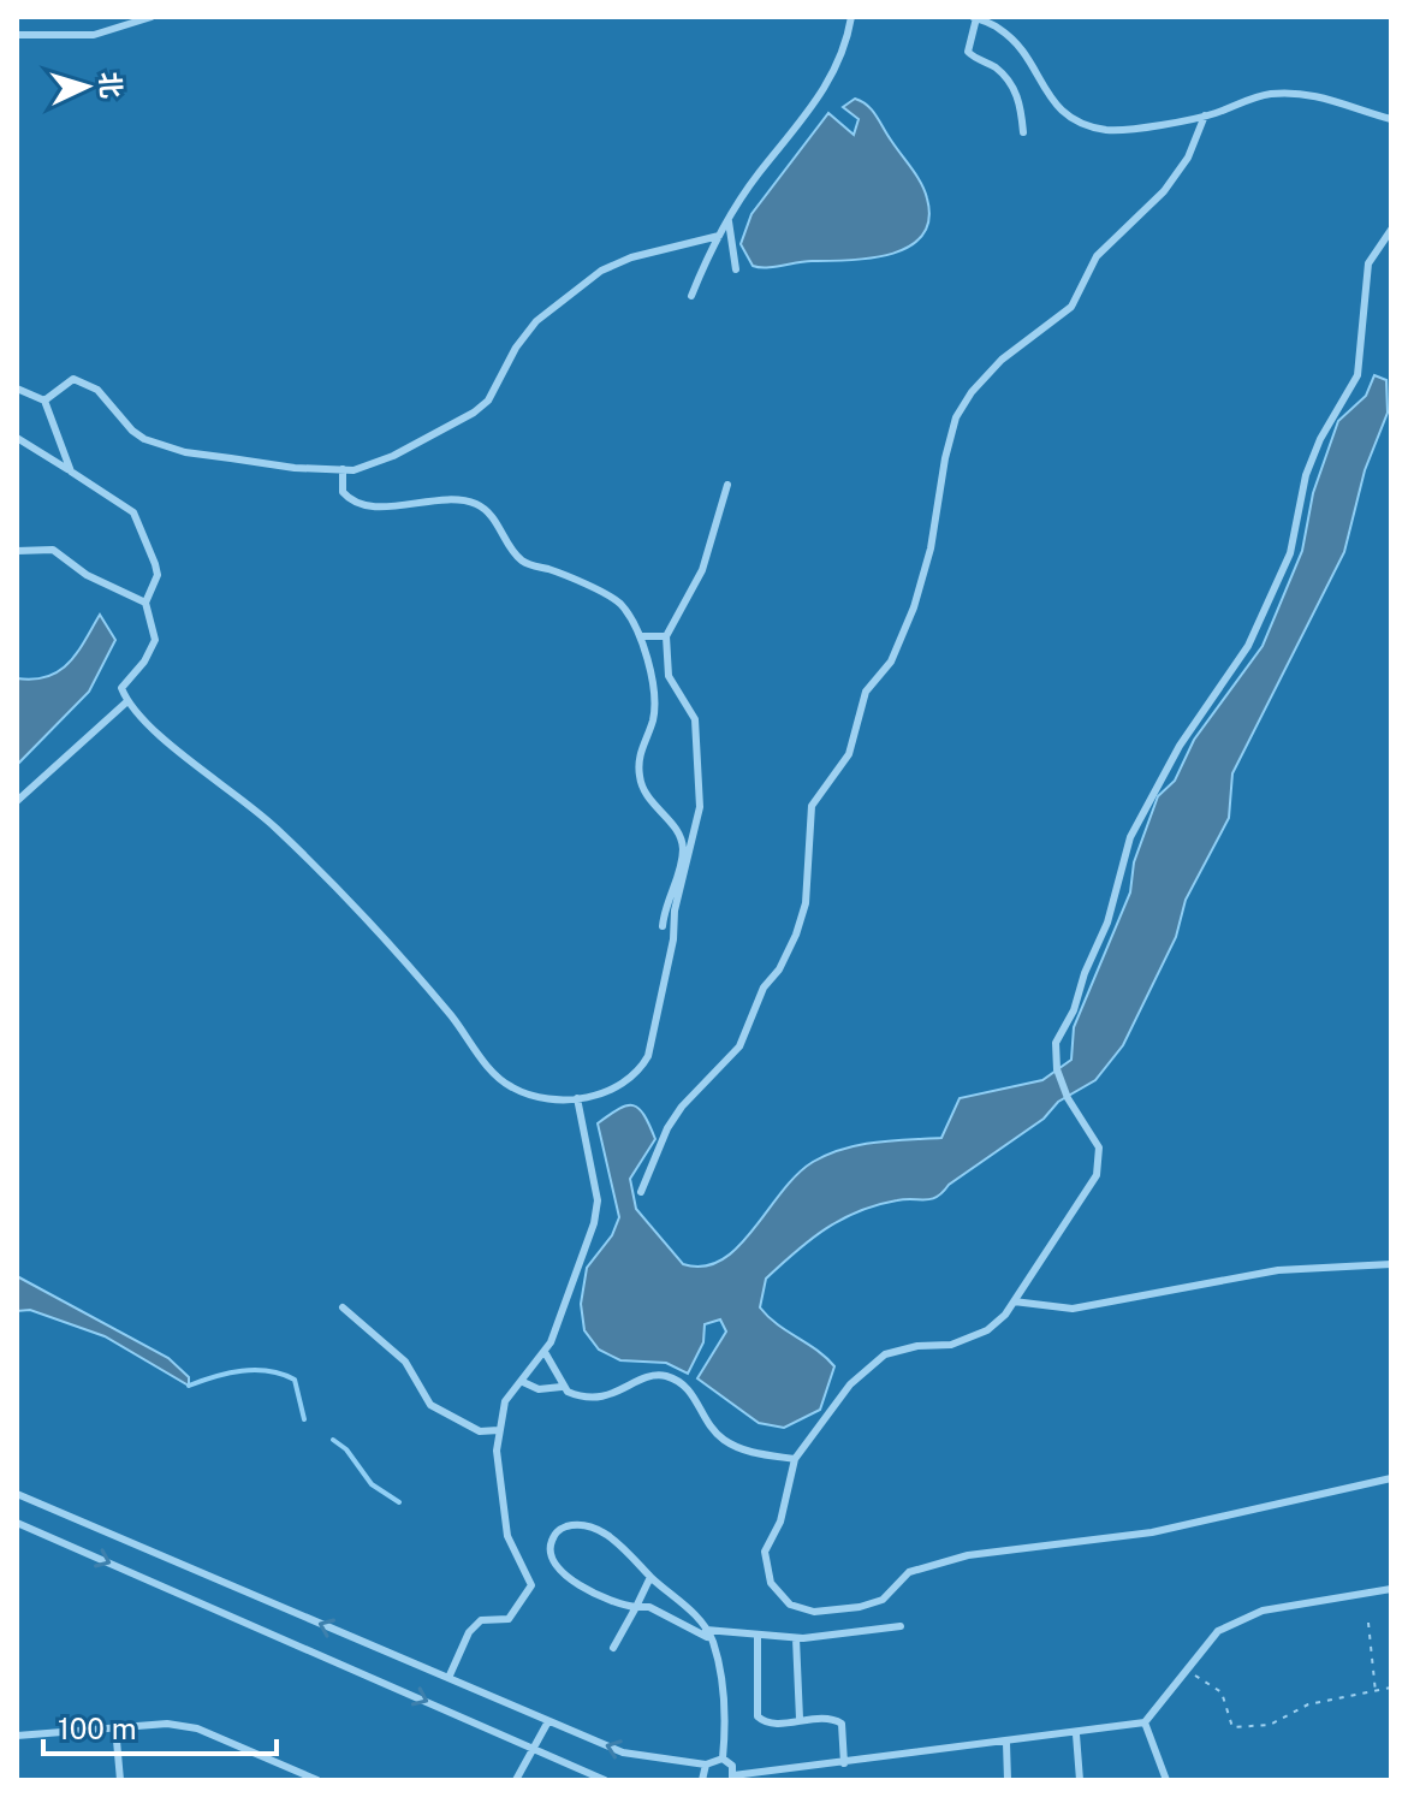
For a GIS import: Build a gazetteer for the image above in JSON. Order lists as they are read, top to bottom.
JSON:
{
  "scale_bar": "100 m",
  "north": "right"
}
